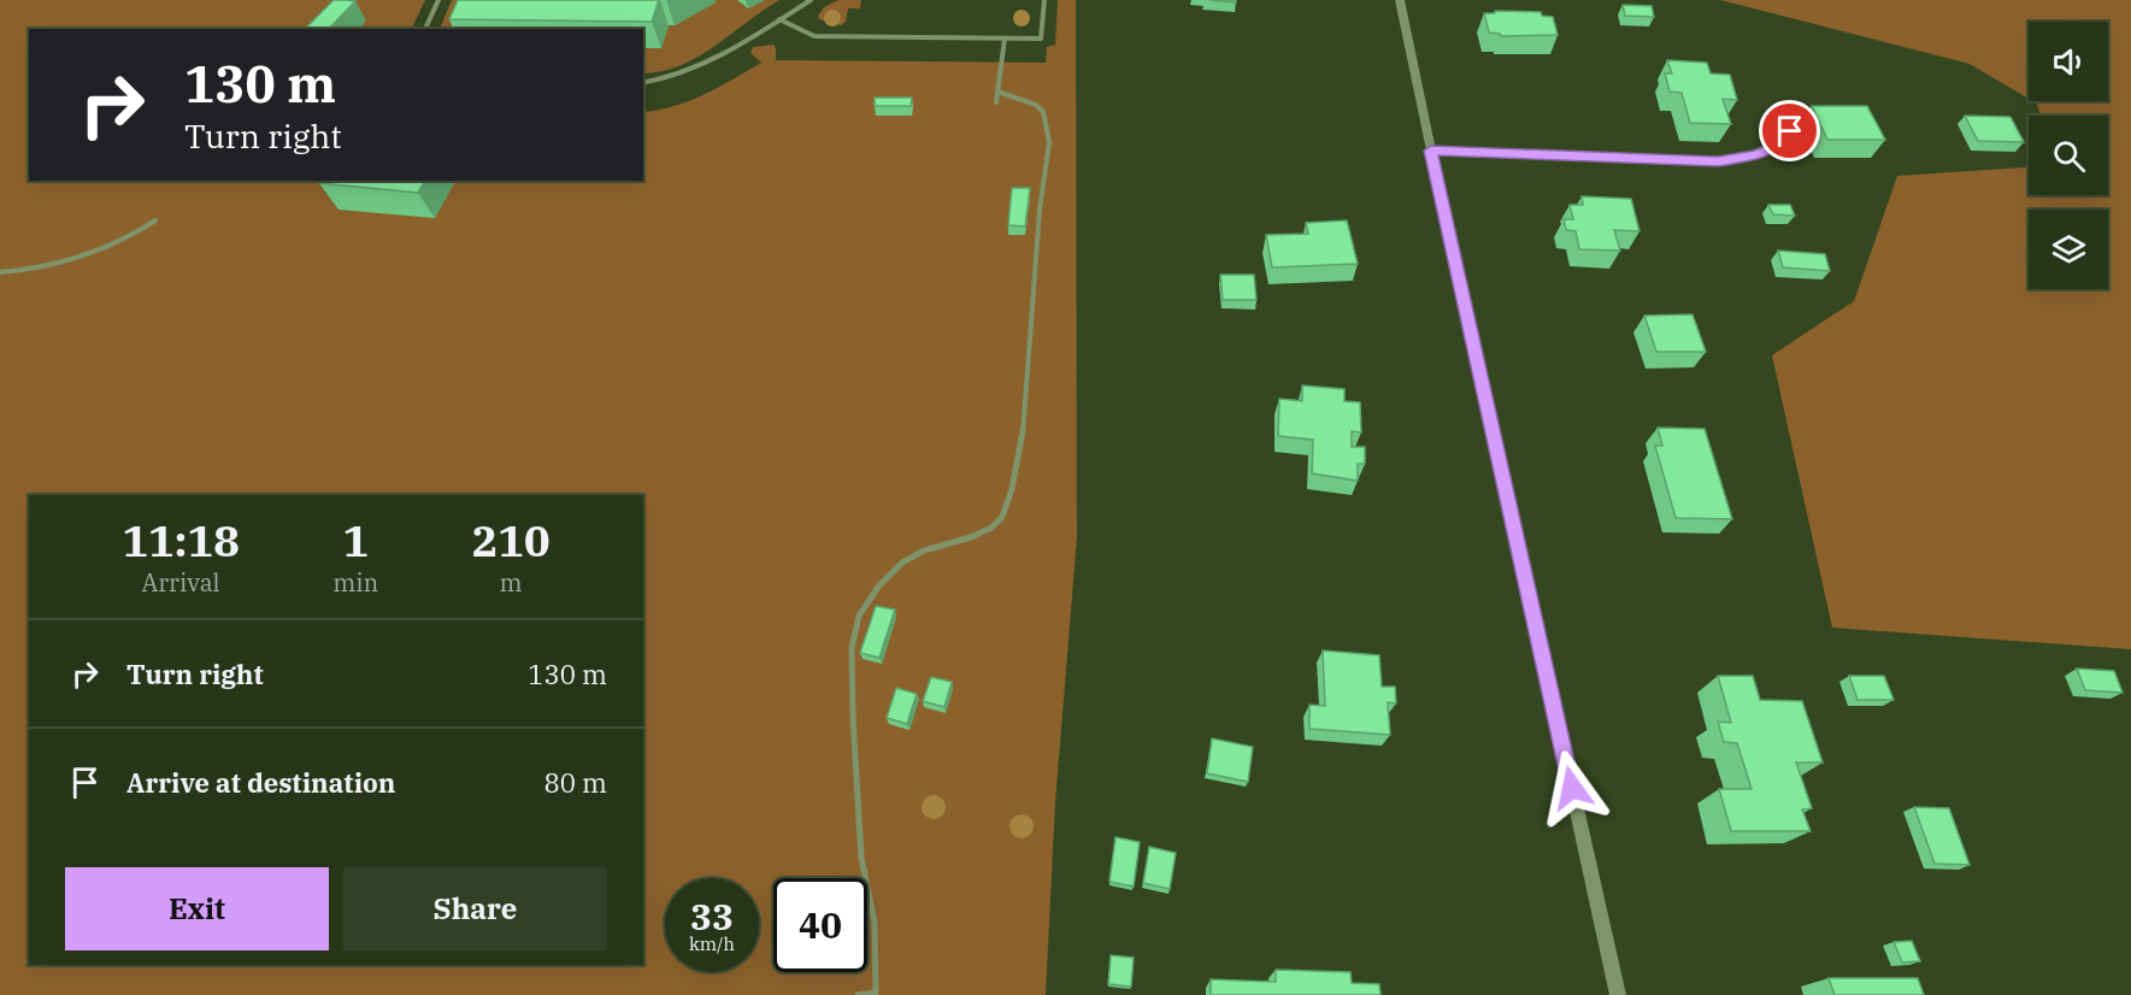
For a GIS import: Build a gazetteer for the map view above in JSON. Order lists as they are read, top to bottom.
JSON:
{
  "page": {
    "turn": ["130 m", "Turn right"],
    "eta": [
      "11:18",
      "Arrival",
      "1",
      "min",
      "210",
      "m"
    ],
    "list": [
      {
        "name": "Turn right",
        "value": "130 m"
      },
      {
        "name": "Arrive at destination",
        "value": "80 m"
      }
    ],
    "buttons": ["Exit", "Share"],
    "speed": "33 km/h",
    "limit": "40"
  }
}
